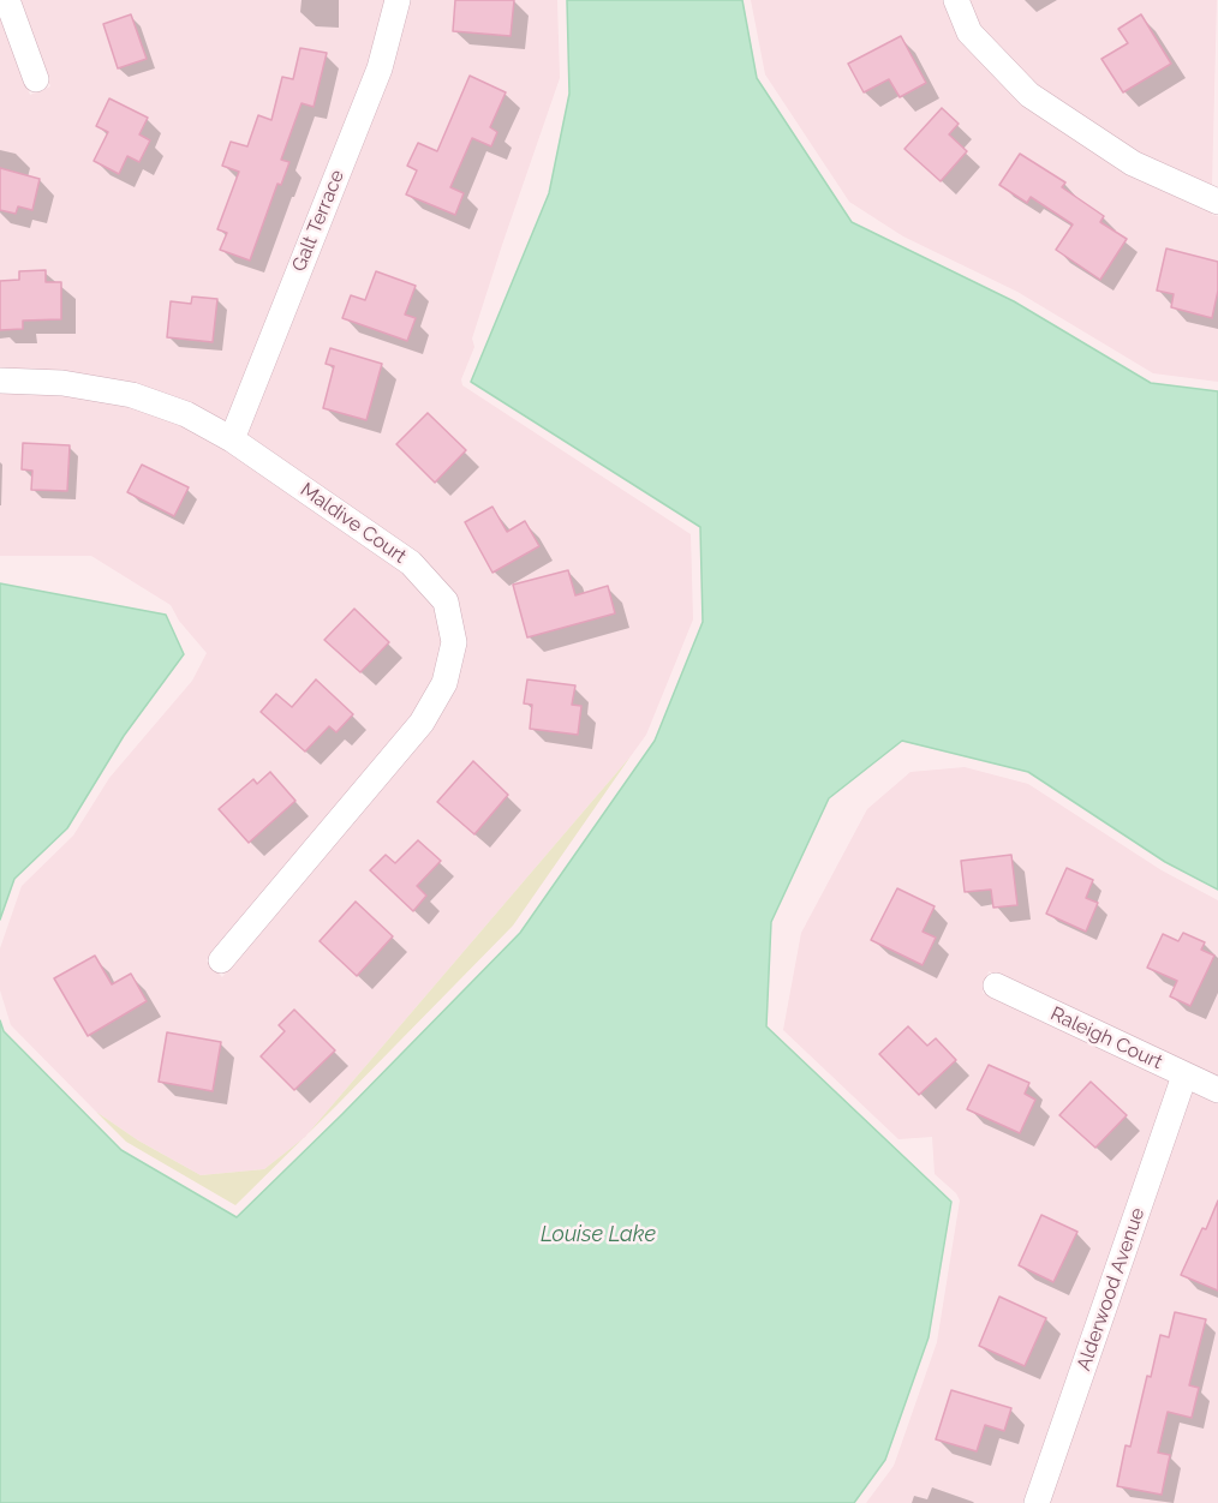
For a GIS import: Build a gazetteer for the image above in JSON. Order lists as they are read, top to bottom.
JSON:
{
  "streets": {
    "street": [
      "Galt Terrace",
      "Maldive Court",
      "Raleigh Court",
      "Alderwood Avenue"
    ]
  },
  "crossings": [
    ["Galt Terrace", "Maldive Court"],
    ["Raleigh Court", "Alderwood Avenue"]
  ],
  "water": ["Louise Lake"]
}
